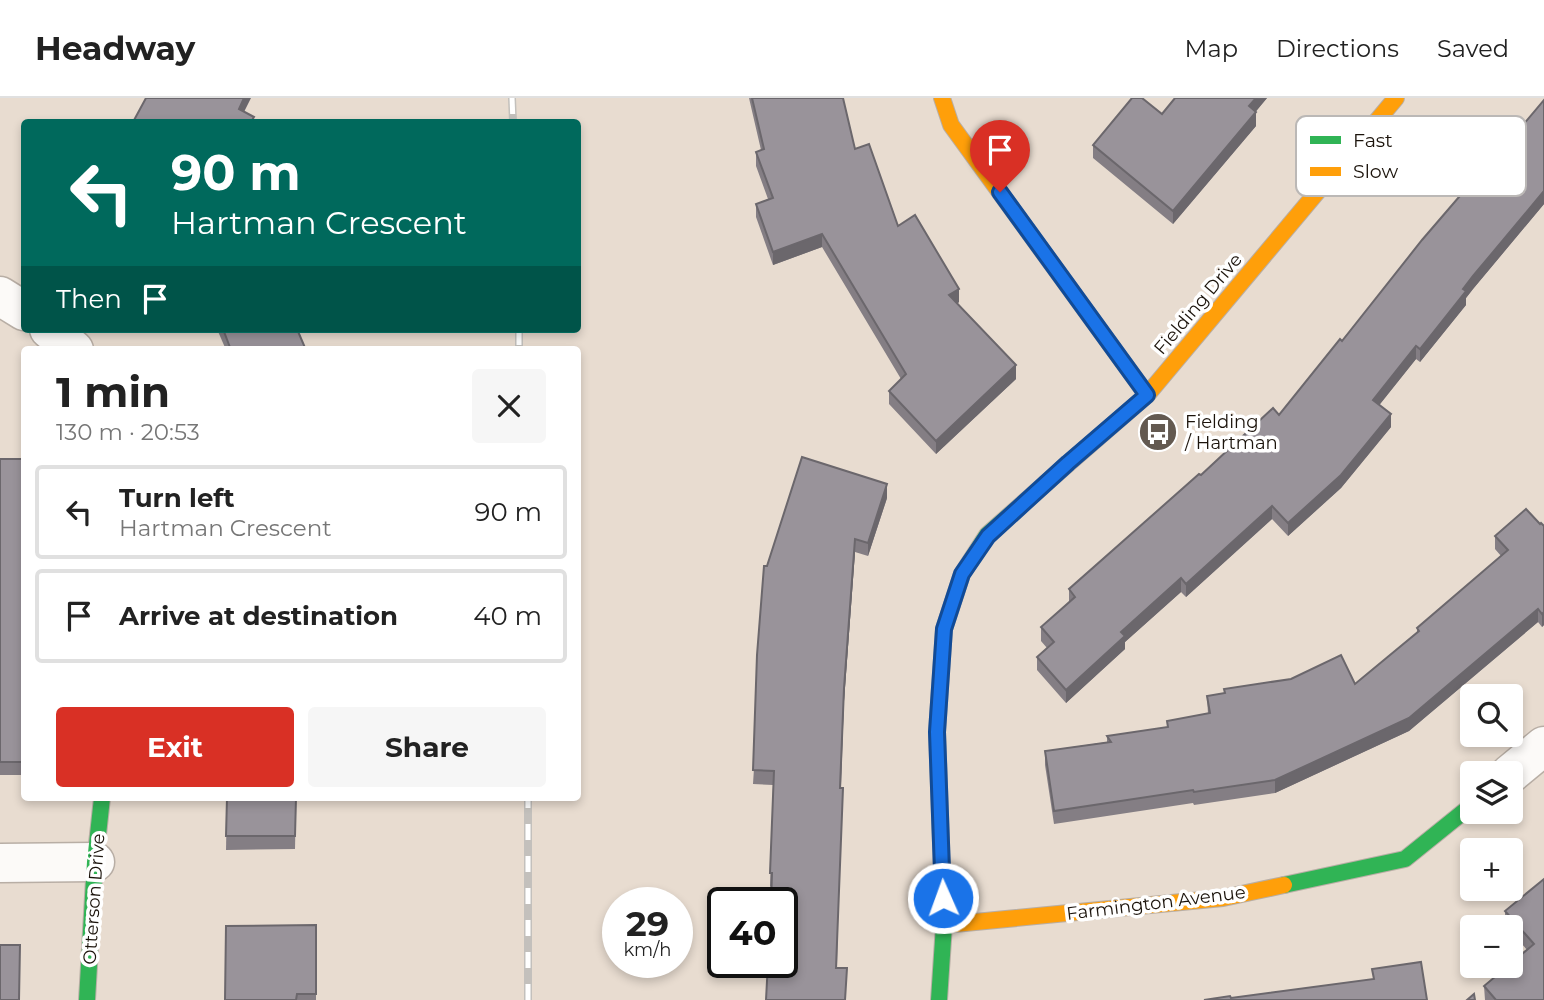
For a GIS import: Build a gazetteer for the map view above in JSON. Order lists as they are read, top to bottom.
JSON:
{
  "streets": {
    "street": ["Fielding Drive", "Otterson Drive", "Farmington Avenue"]
  },
  "crossings": [
    ["Fielding Drive", "Farmington Avenue"]
  ],
  "places": {
    "bus stop": ["Fielding / Hartman"]
  },
  "legend": ["Fast", "Slow"],
  "page": {
    "header": "Headway",
    "nav": ["Map", "Directions", "Saved"],
    "turn": ["90 m", "Hartman Crescent"],
    "then": "Then",
    "heading": ["1 min", "130 m · 20:53"],
    "list": [
      {
        "name": "Turn left",
        "note": "Hartman Crescent",
        "value": "90 m"
      },
      {
        "name": "Arrive at destination",
        "value": "40 m"
      }
    ],
    "map_buttons": ["+", "−"],
    "buttons": ["Exit", "Share"],
    "speed": "29 km/h",
    "limit": "40"
  }
}
